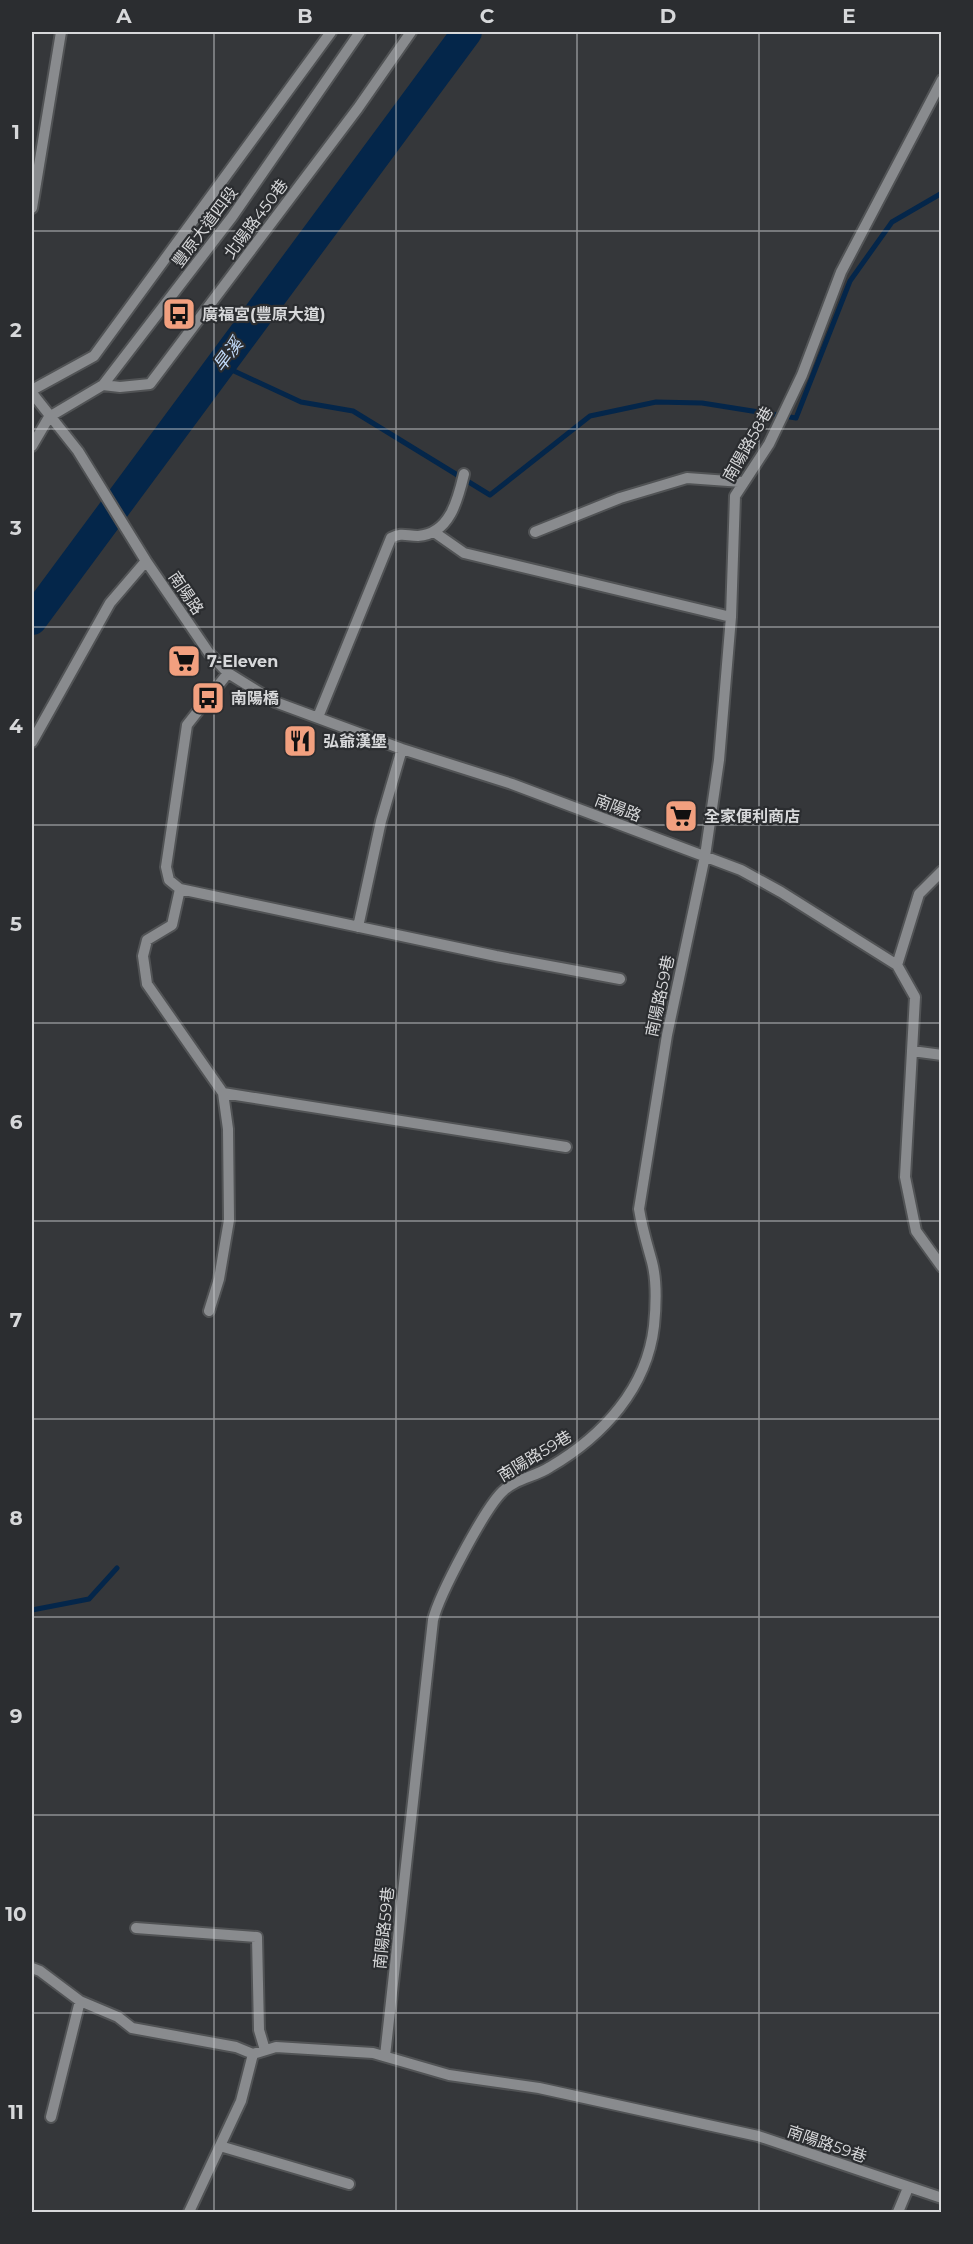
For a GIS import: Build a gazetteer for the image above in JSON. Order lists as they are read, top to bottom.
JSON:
{
  "streets": {
    "street": [
      "北陽路450巷",
      "豐原大道四段",
      "南陽路58巷",
      "南陽路",
      "南陽路59巷"
    ]
  },
  "crossings": [
    ["北陽路450巷", "豐原大道四段"],
    ["豐原大道四段", "南陽路"],
    ["南陽路58巷", "南陽路"],
    ["南陽路58巷", "南陽路59巷"],
    ["南陽路", "南陽路59巷"]
  ],
  "water": ["旱溪"],
  "places": {
    "bus stop": ["廣福宮(豐原大道)", "南陽橋"],
    "supermarket": ["7-Eleven", "全家便利商店"],
    "restaurant": ["弘爺漢堡"]
  },
  "grid": {
    "columns": [
      "A",
      "B",
      "C",
      "D",
      "E"
    ],
    "rows": [
      "1",
      "2",
      "3",
      "4",
      "5",
      "6",
      "7",
      "8",
      "9",
      "10",
      "11"
    ]
  }
}
